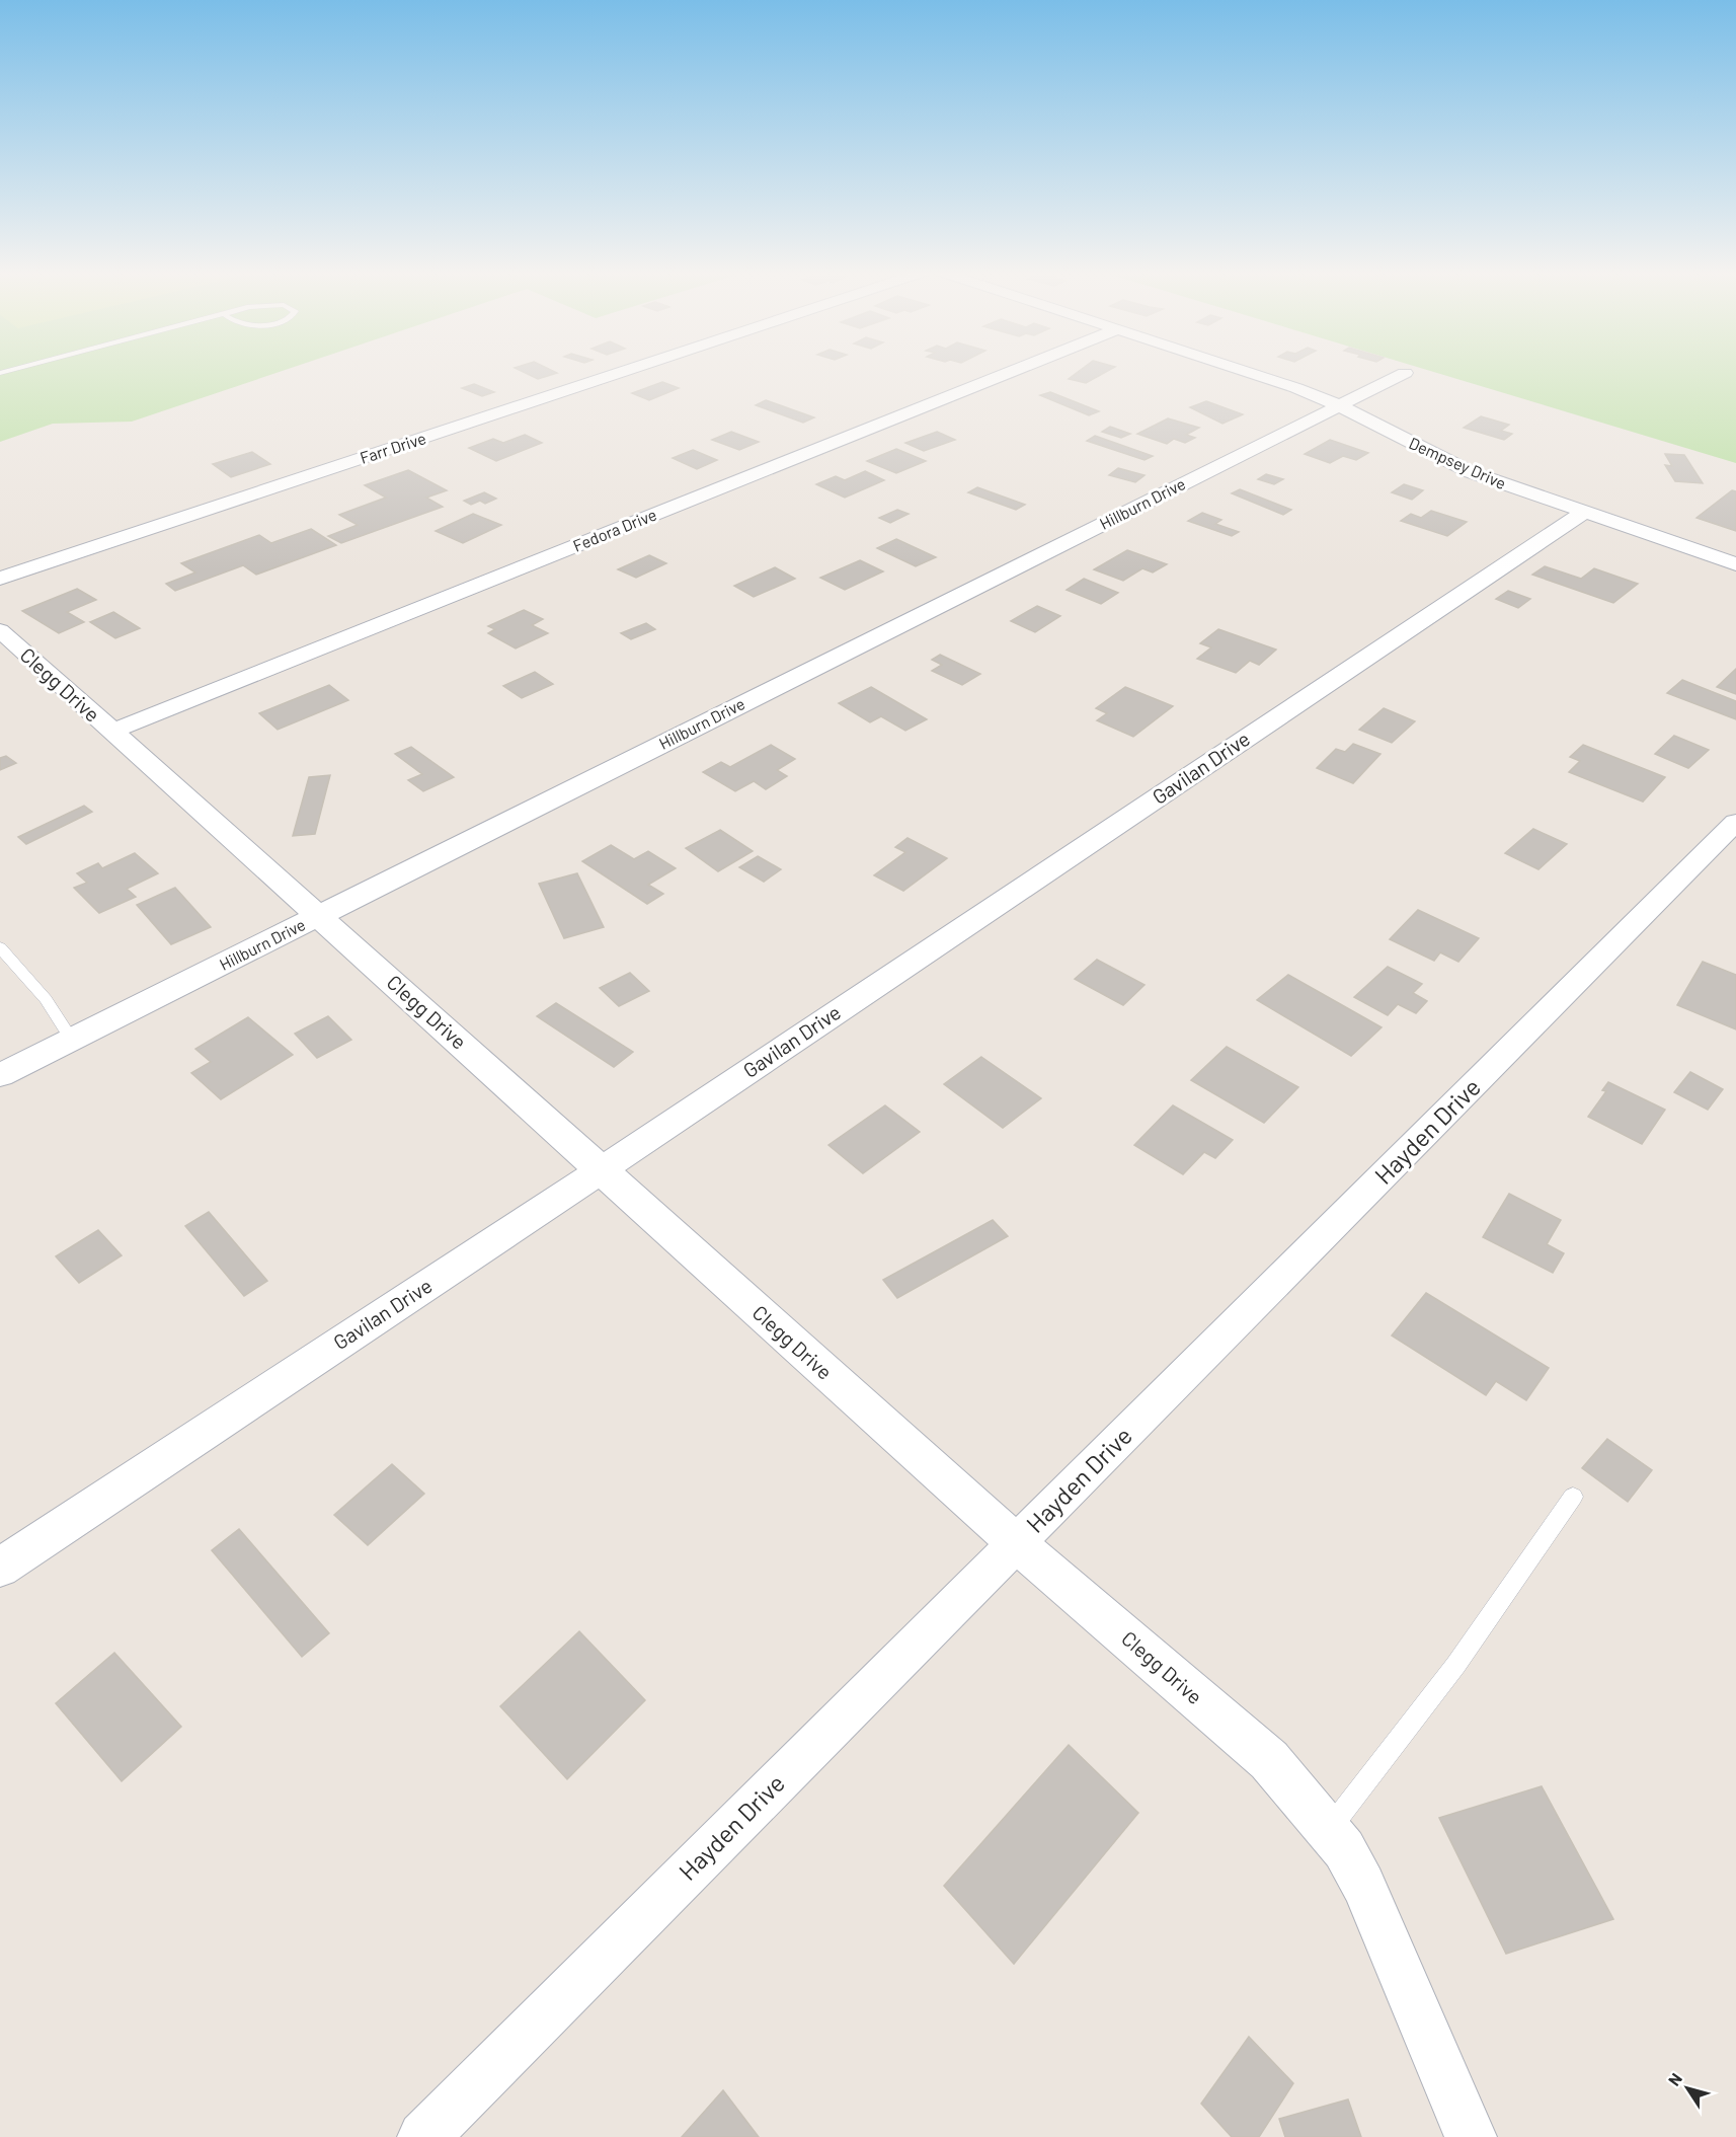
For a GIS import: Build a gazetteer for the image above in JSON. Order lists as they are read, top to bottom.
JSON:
{
  "streets": {
    "street": [
      "Farr Drive",
      "Dempsey Drive",
      "Hillburn Drive",
      "Fedora Drive",
      "Clegg Drive",
      "Gavilan Drive",
      "Hayden Drive"
    ]
  },
  "crossings": [
    ["Dempsey Drive", "Hillburn Drive"],
    ["Dempsey Drive", "Gavilan Drive"],
    ["Hillburn Drive", "Clegg Drive"],
    ["Fedora Drive", "Clegg Drive"],
    ["Clegg Drive", "Gavilan Drive"],
    ["Clegg Drive", "Hayden Drive"]
  ],
  "north": "top left"
}
